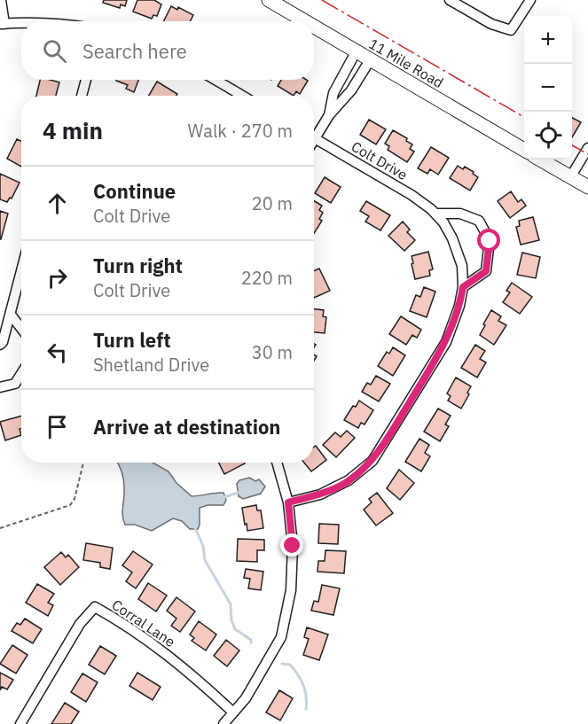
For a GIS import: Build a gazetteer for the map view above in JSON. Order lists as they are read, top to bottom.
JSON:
{
  "streets": {
    "street": ["11 Mile Road", "Colt Drive", "Corral Lane"]
  },
  "page": {
    "map_buttons": ["+", "−"],
    "search": "Search here",
    "heading": ["4 min", "Walk · 270 m"],
    "list": [
      ["Continue", "Colt Drive", "20 m"],
      ["Turn right", "Colt Drive", "220 m"],
      ["Turn left", "Shetland Drive", "30 m"],
      "Arrive at destination"
    ]
  }
}
